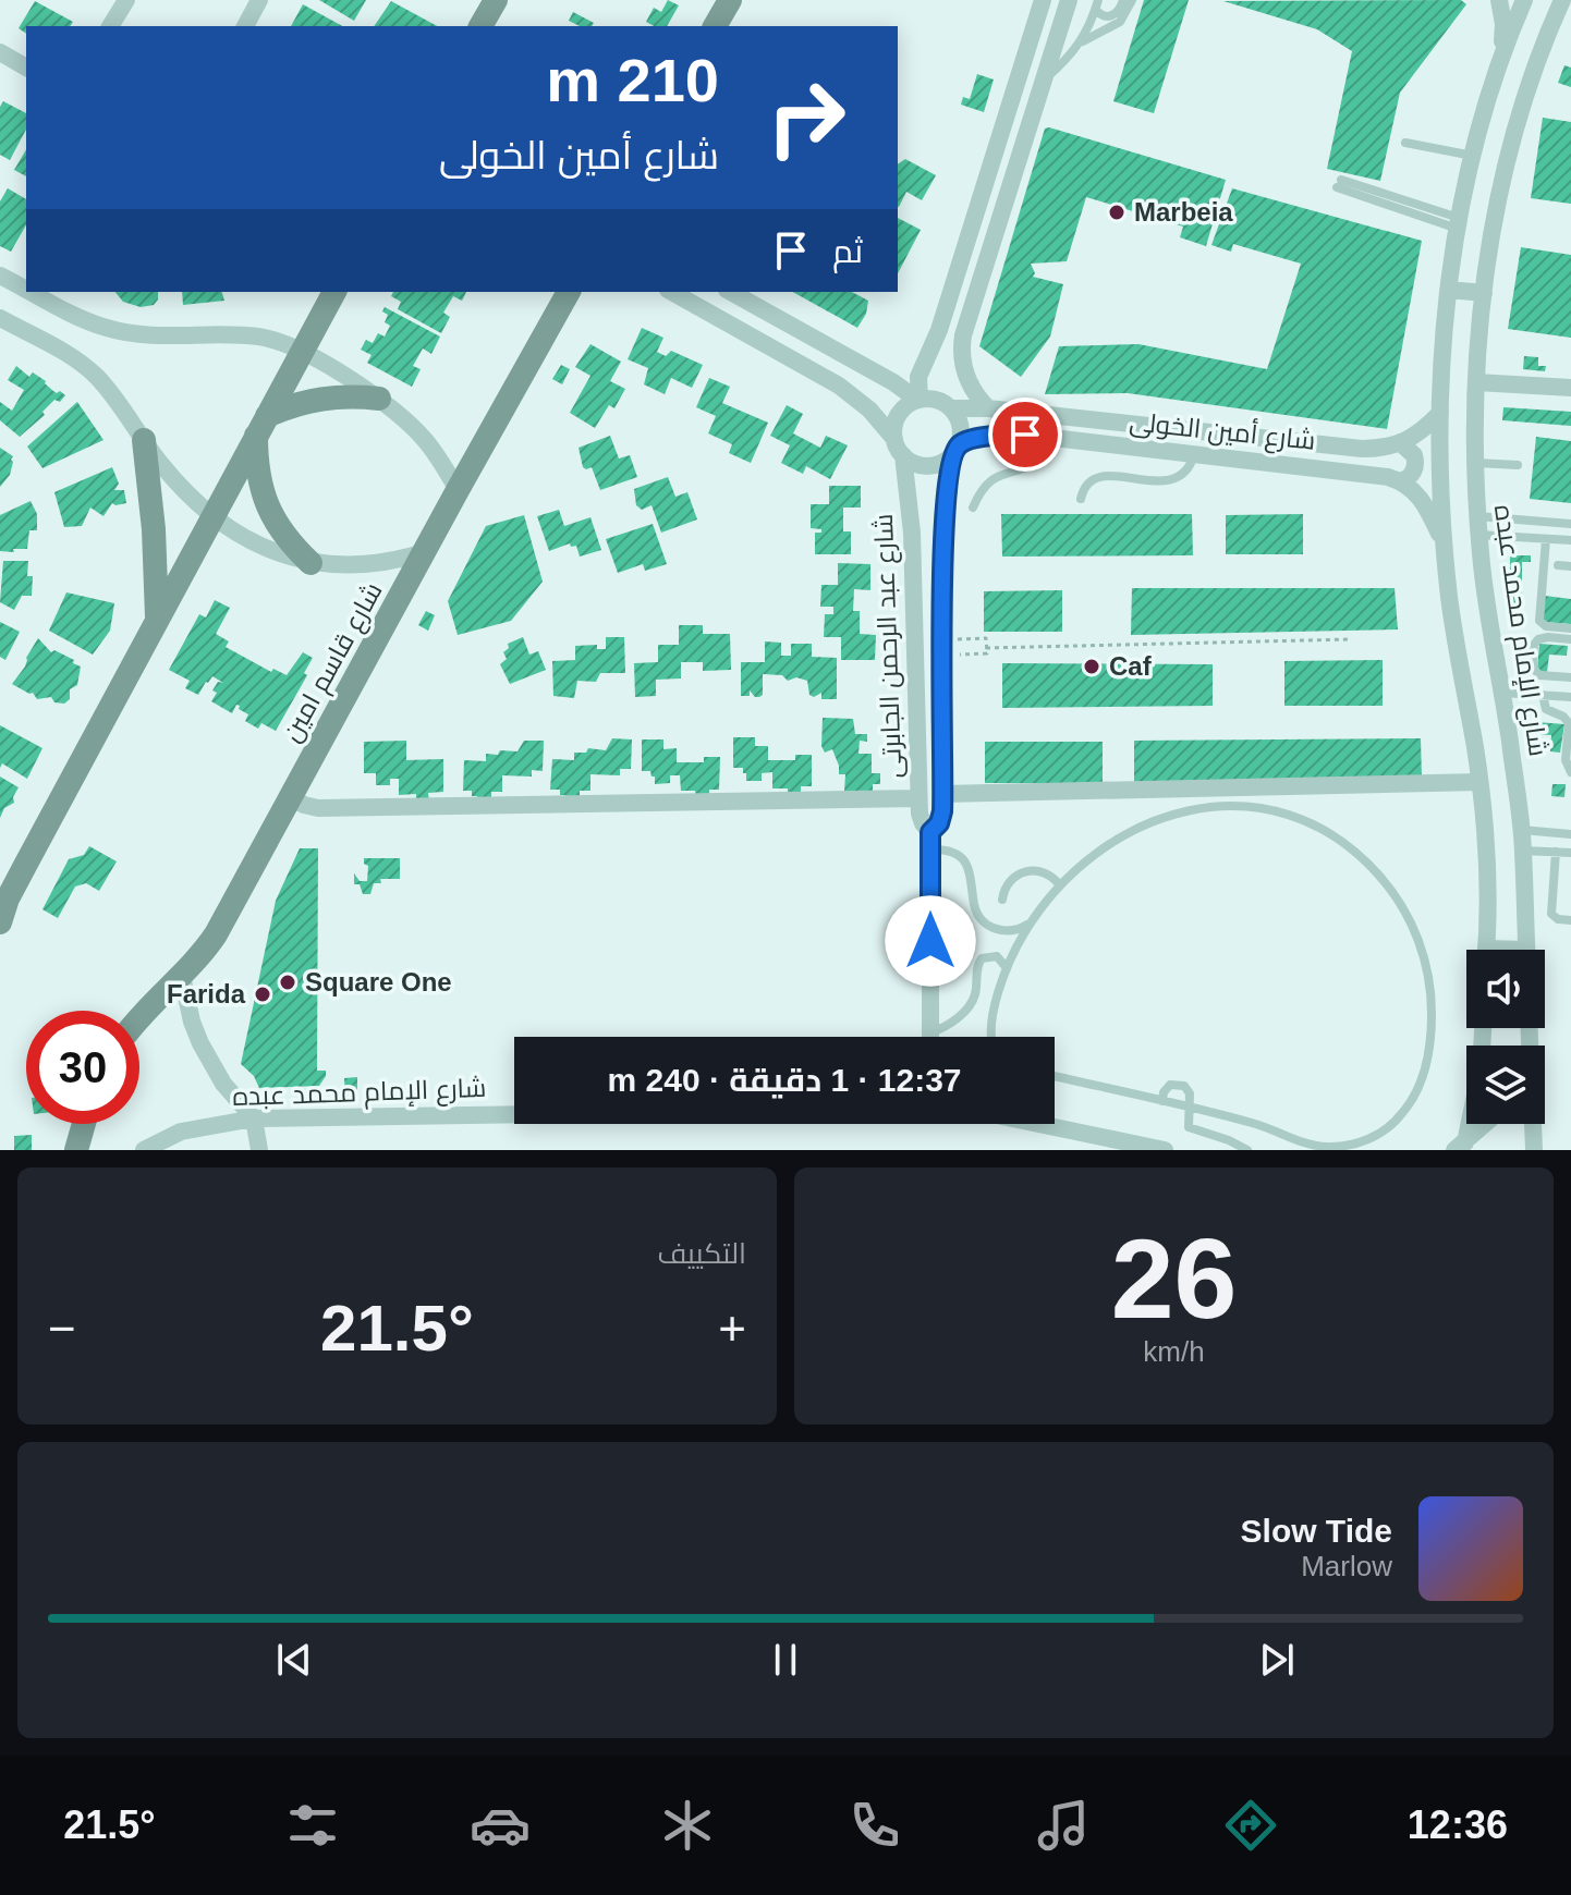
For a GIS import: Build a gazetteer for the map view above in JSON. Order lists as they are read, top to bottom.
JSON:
{
  "streets": {
    "main road": ["شارع قاسم امين"],
    "street": ["شارع أمين الخولى", "شارع الإمام محمد عبده", "شارع عبد الرحمن الجابرتى"]
  },
  "crossings": [
    ["شارع أمين الخولى", "شارع عبد الرحمن الجابرتى"]
  ],
  "places": [
    "Marbeia",
    "Caf",
    "Square One",
    "Farida"
  ],
  "page": {
    "turn": ["210 m", "شارع أمين الخولى"],
    "then": "ثم",
    "limit": "30",
    "trip": "12:37 · 1 دقيقة · 240 m",
    "tile": [
      ["26", "km/h"],
      "التكييف"
    ],
    "heat": ["−", "21.5°", "+"],
    "song": ["Slow Tide", "Marlow"],
    "tabs": ["12:36", "21.5°"]
  }
}
